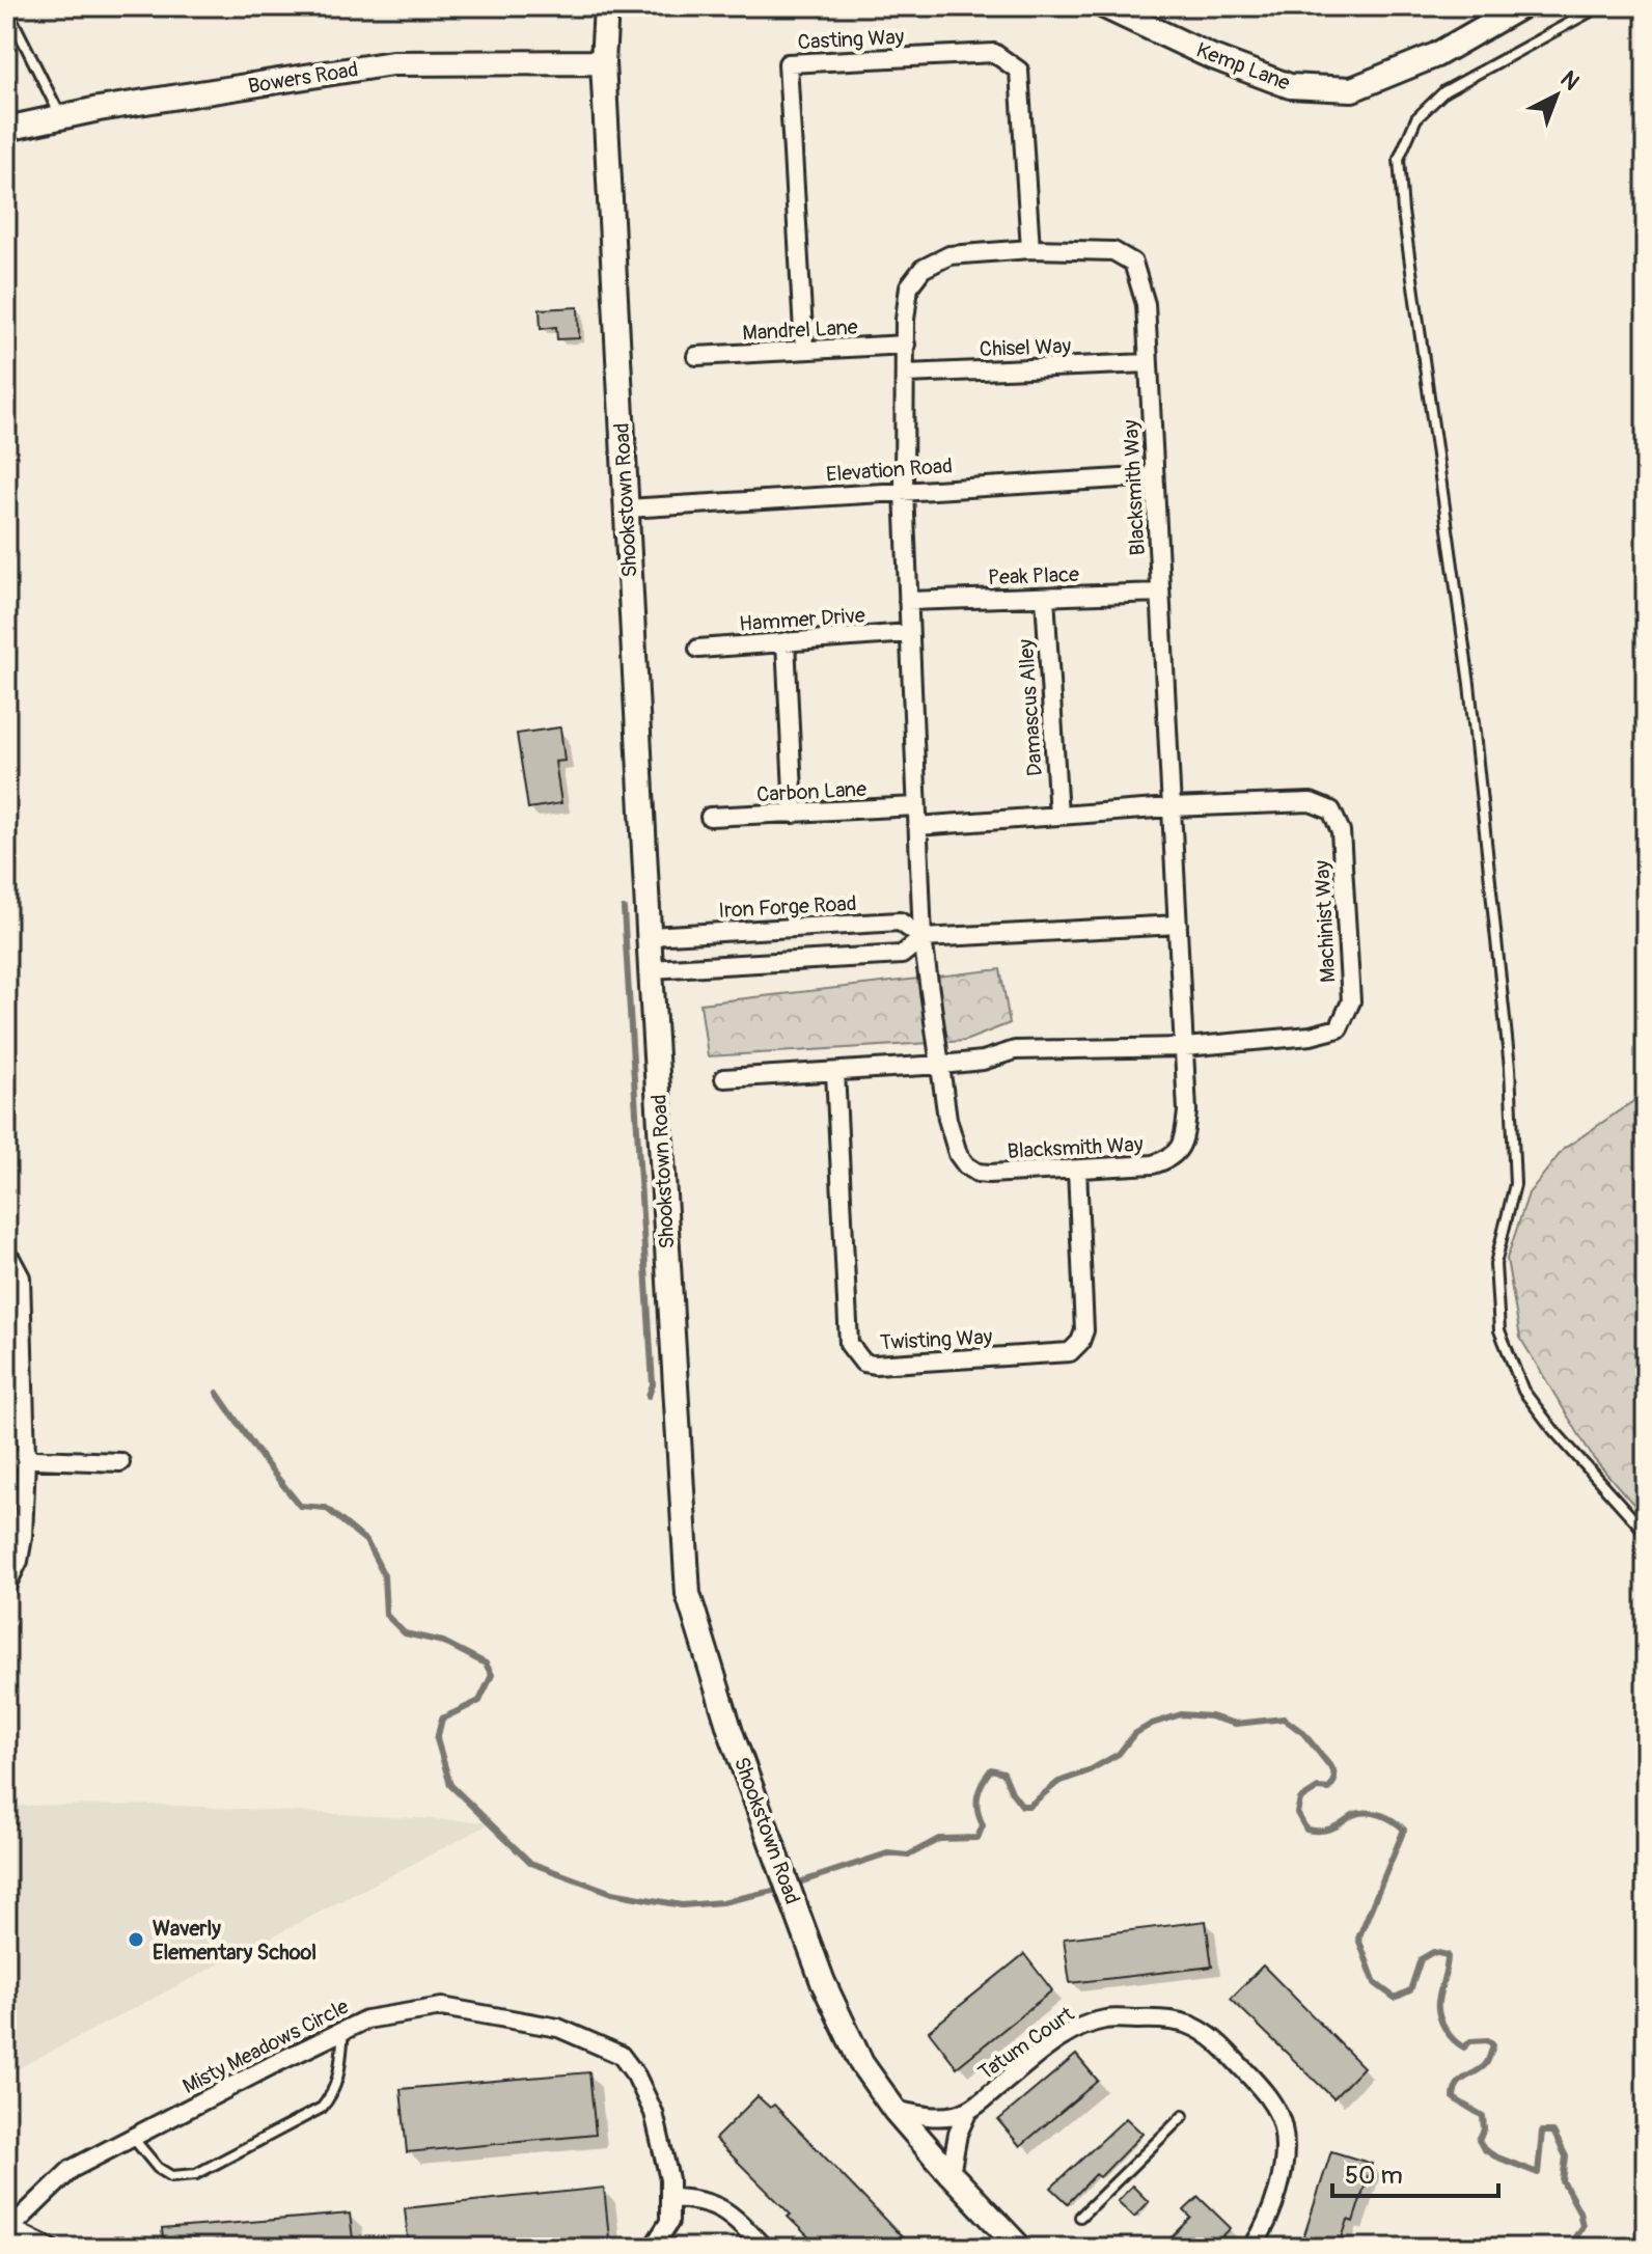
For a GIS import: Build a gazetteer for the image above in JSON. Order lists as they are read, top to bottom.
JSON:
{
  "streets": {
    "street": [
      "Casting Way",
      "Kemp Lane",
      "Bowers Road",
      "Mandrel Lane",
      "Chisel Way",
      "Elevation Road",
      "Blacksmith Way",
      "Shookstown Road",
      "Peak Place",
      "Hammer Drive",
      "Damascus Alley",
      "Carbon Lane",
      "Iron Forge Road",
      "Machinist Way",
      "Twisting Way",
      "Tatum Court",
      "Misty Meadows Circle"
    ]
  },
  "crossings": [
    ["Casting Way", "Mandrel Lane"],
    ["Casting Way", "Blacksmith Way"],
    ["Bowers Road", "Shookstown Road"],
    ["Mandrel Lane", "Blacksmith Way"],
    ["Chisel Way", "Blacksmith Way"],
    ["Elevation Road", "Blacksmith Way"],
    ["Elevation Road", "Shookstown Road"],
    ["Blacksmith Way", "Peak Place"],
    ["Blacksmith Way", "Hammer Drive"],
    ["Blacksmith Way", "Carbon Lane"],
    ["Blacksmith Way", "Iron Forge Road"],
    ["Blacksmith Way", "Machinist Way"],
    ["Blacksmith Way", "Twisting Way"],
    ["Shookstown Road", "Iron Forge Road"],
    ["Peak Place", "Damascus Alley"],
    ["Damascus Alley", "Machinist Way"],
    ["Machinist Way", "Twisting Way"]
  ],
  "places": ["Waverly Elementary School"],
  "scale_bar": "50 m",
  "north": "top right"
}
